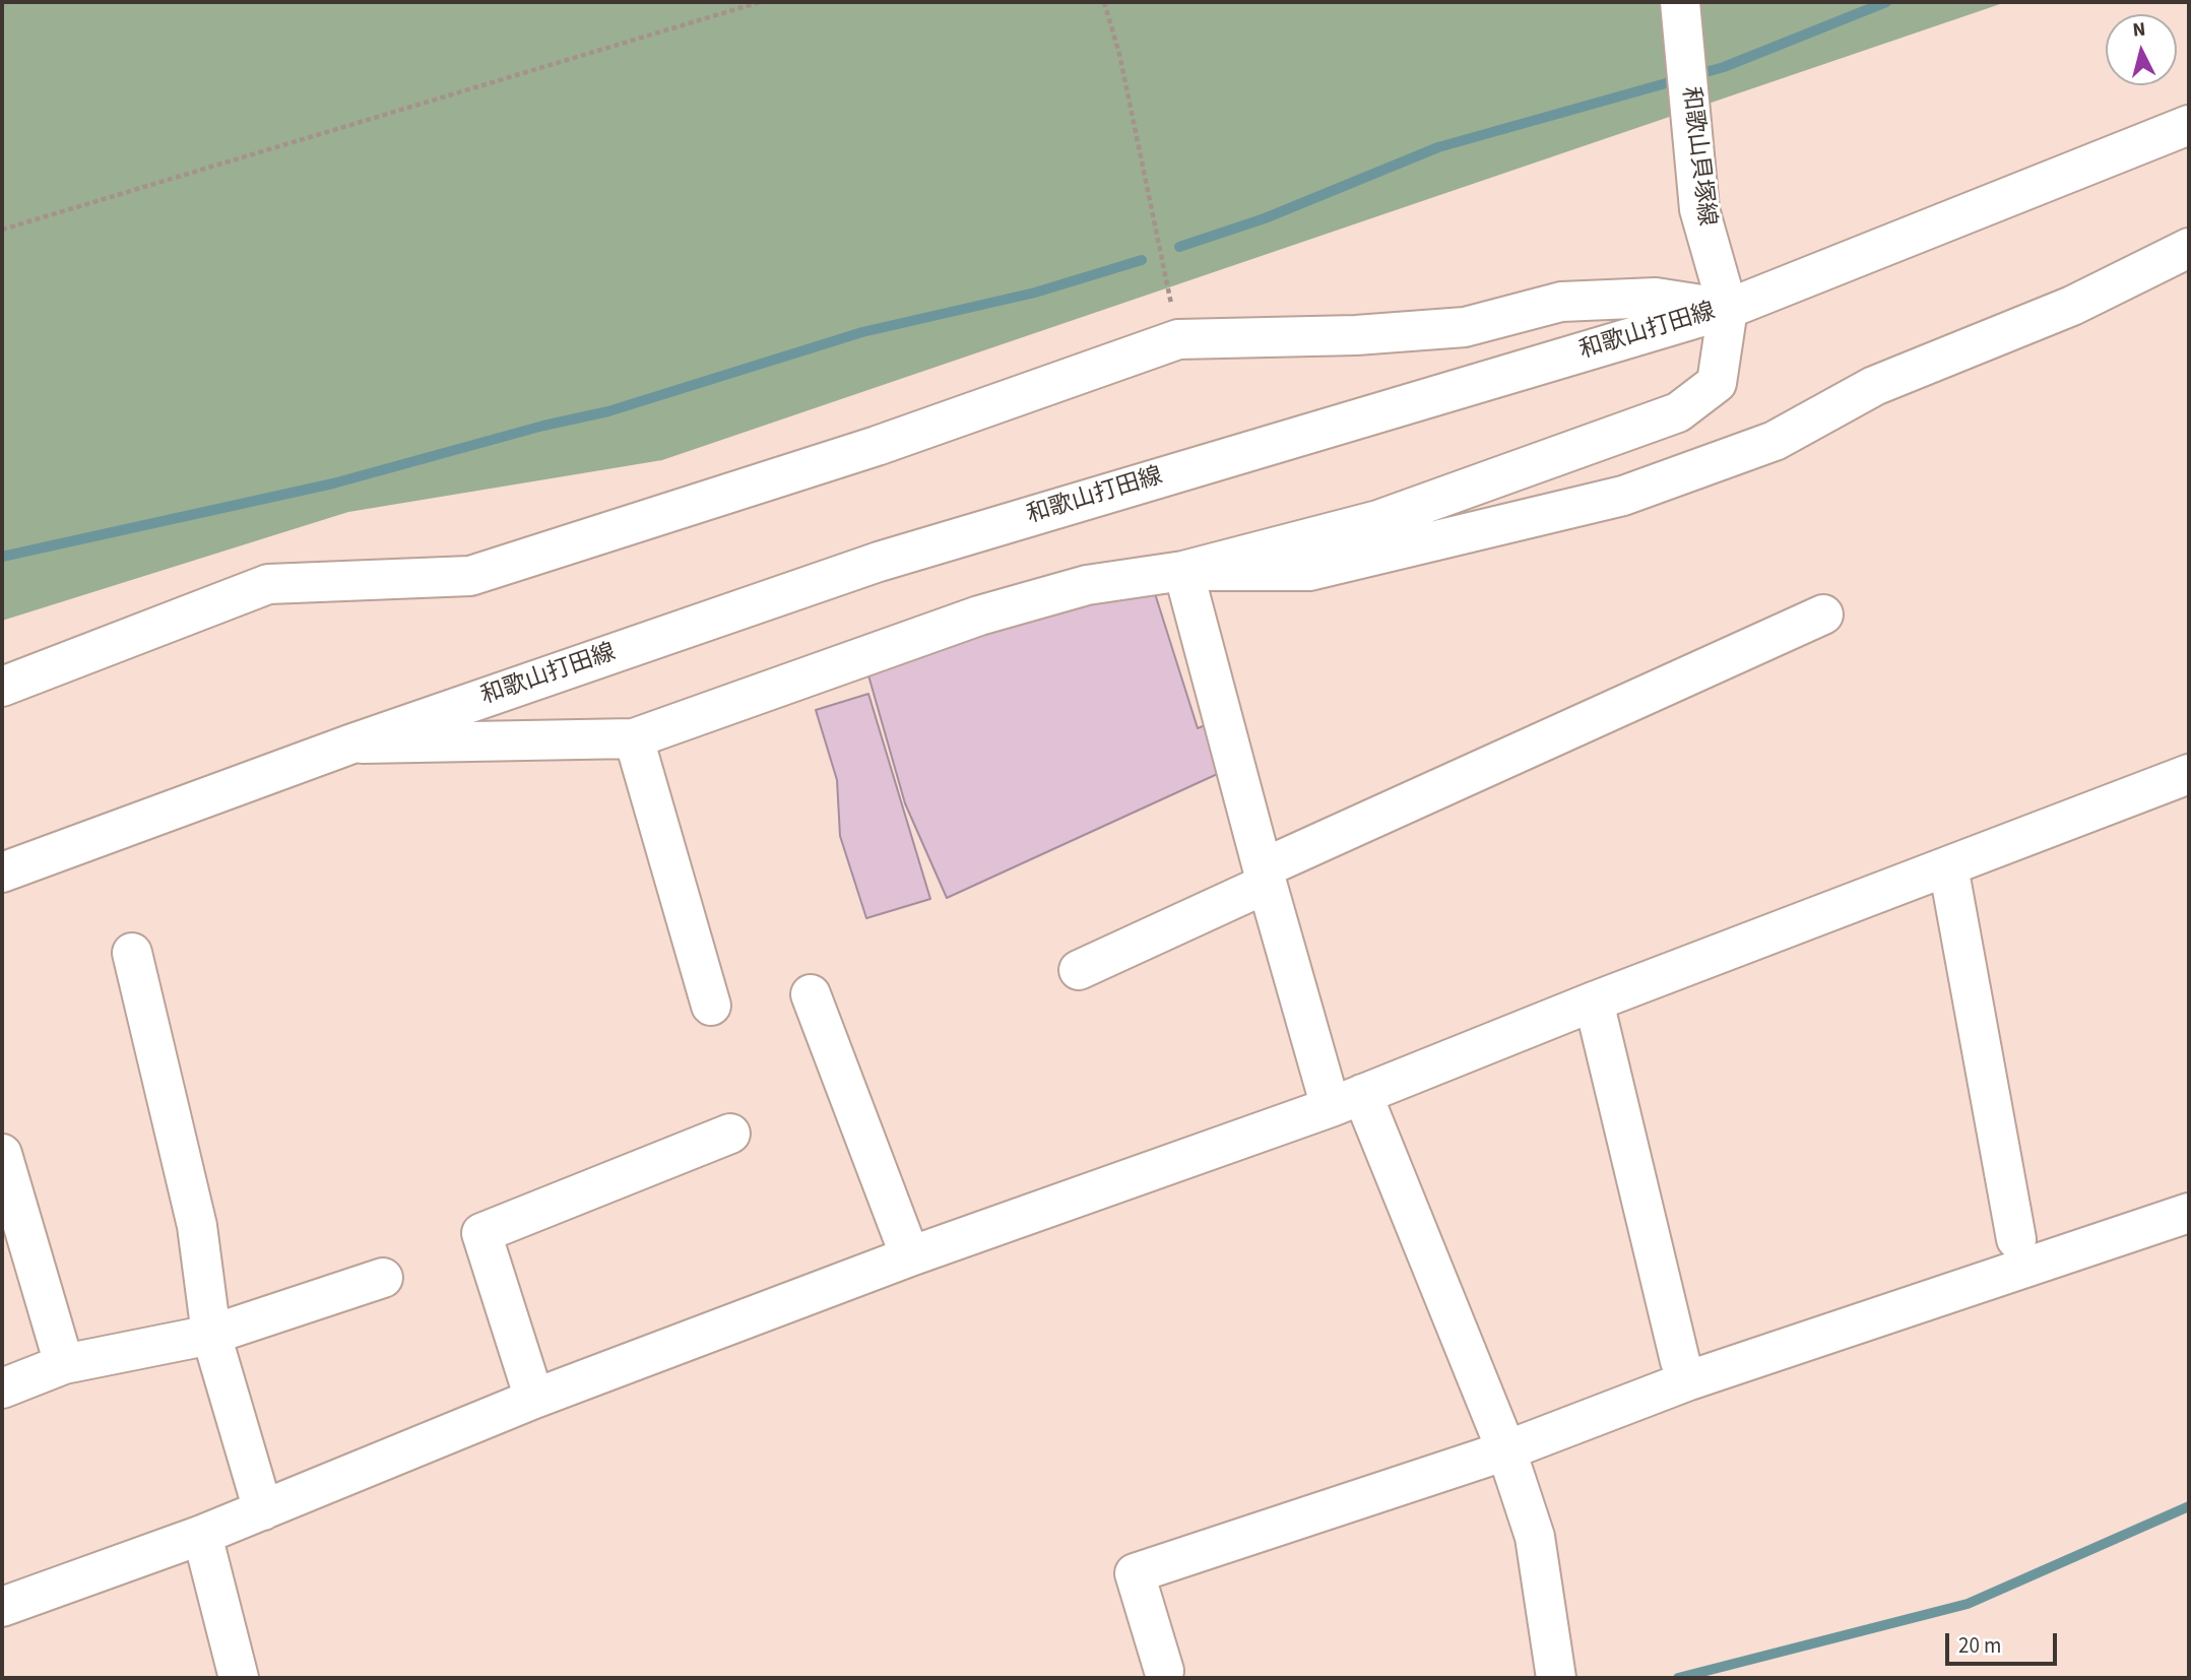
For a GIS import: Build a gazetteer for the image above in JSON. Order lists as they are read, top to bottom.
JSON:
{
  "streets": {
    "street": ["和歌山貝塚線", "和歌山打田線"]
  },
  "crossings": [
    ["和歌山貝塚線", "和歌山打田線"]
  ],
  "scale_bar": "20 m",
  "north": "top"
}
